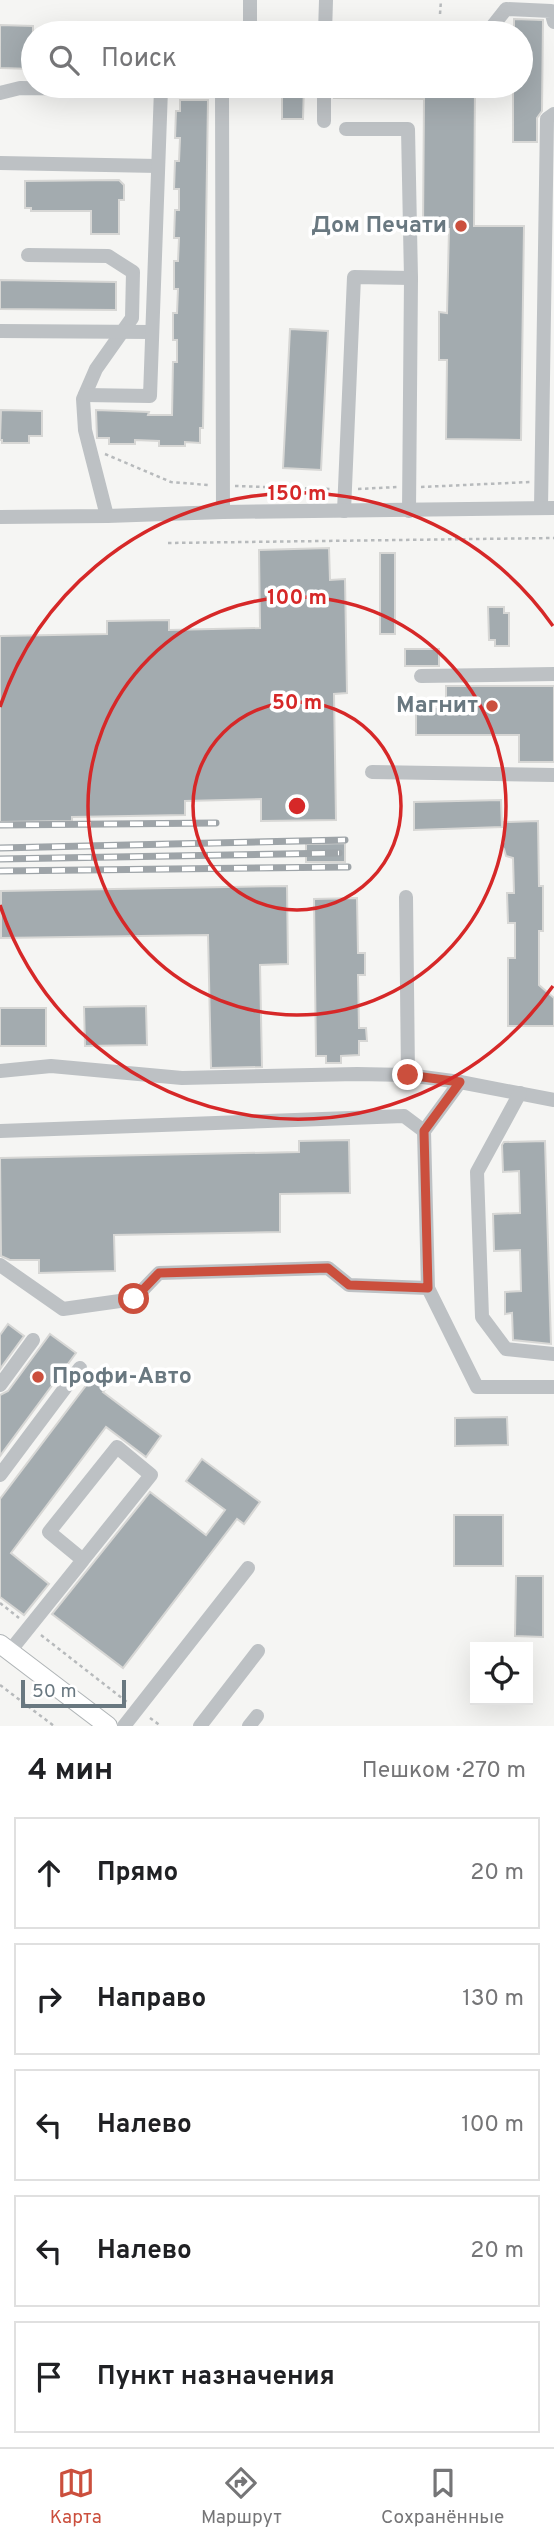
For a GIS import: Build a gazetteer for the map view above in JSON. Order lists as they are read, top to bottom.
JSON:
{
  "places": ["Дом Печати", "Магнит", "Профи-Авто"],
  "scale_bar": "50 m",
  "page": {
    "search": "Поиск",
    "scale": "50 m",
    "heading": ["4 мин", "Пешком · 270 m"],
    "list": [
      ["Прямо", "20 m"],
      ["Направо", "130 m"],
      ["Налево", "100 m"],
      ["Налево", "20 m"],
      "Пункт назначения"
    ],
    "nav": ["Карта", "Маршрут", "Сохранённые"]
  },
  "rings": ["150 m", "100 m", "50 m"]
}
